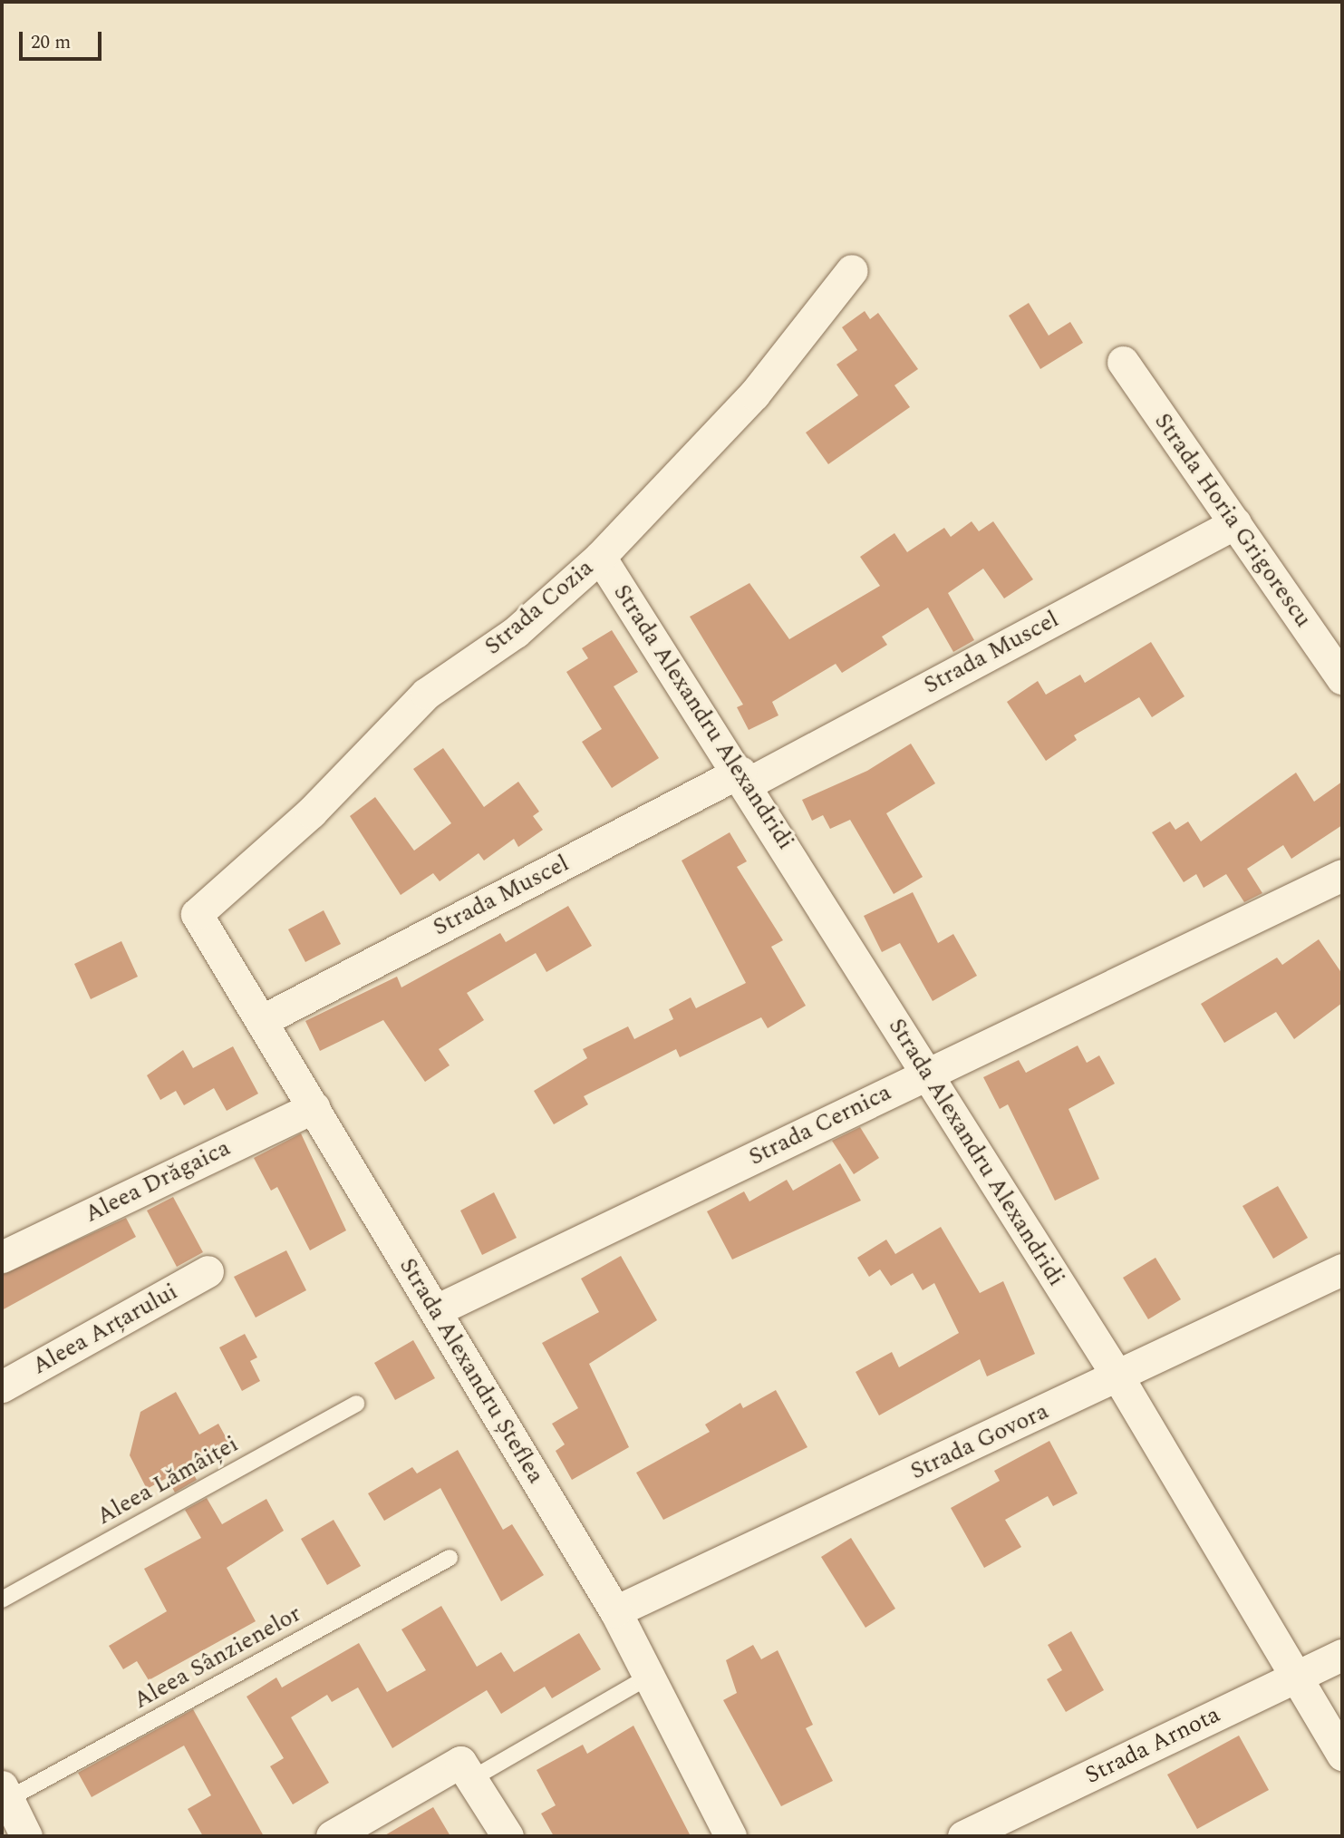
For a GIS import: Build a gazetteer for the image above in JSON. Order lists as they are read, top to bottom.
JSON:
{
  "streets": {
    "street": [
      "Strada Horia Grigorescu",
      "Strada Cozia",
      "Strada Muscel",
      "Strada Alexandru Alexandridi",
      "Strada Cernica",
      "Aleea Drăgaica",
      "Aleea Arțarului",
      "Strada Alexandru Șteflea",
      "Strada Govora",
      "Strada Arnota"
    ],
    "lane": ["Aleea Lămâiței", "Aleea Sânzienelor"]
  },
  "crossings": [
    ["Strada Horia Grigorescu", "Strada Muscel"],
    ["Strada Cozia", "Strada Alexandru Alexandridi"],
    ["Strada Cozia", "Strada Alexandru Șteflea"],
    ["Strada Muscel", "Strada Alexandru Alexandridi"],
    ["Strada Muscel", "Strada Alexandru Șteflea"],
    ["Strada Alexandru Alexandridi", "Strada Cernica"],
    ["Strada Alexandru Alexandridi", "Strada Govora"],
    ["Strada Alexandru Alexandridi", "Strada Arnota"],
    ["Strada Cernica", "Strada Alexandru Șteflea"],
    ["Aleea Drăgaica", "Strada Alexandru Șteflea"],
    ["Strada Alexandru Șteflea", "Strada Govora"]
  ],
  "scale_bar": "20 m"
}
